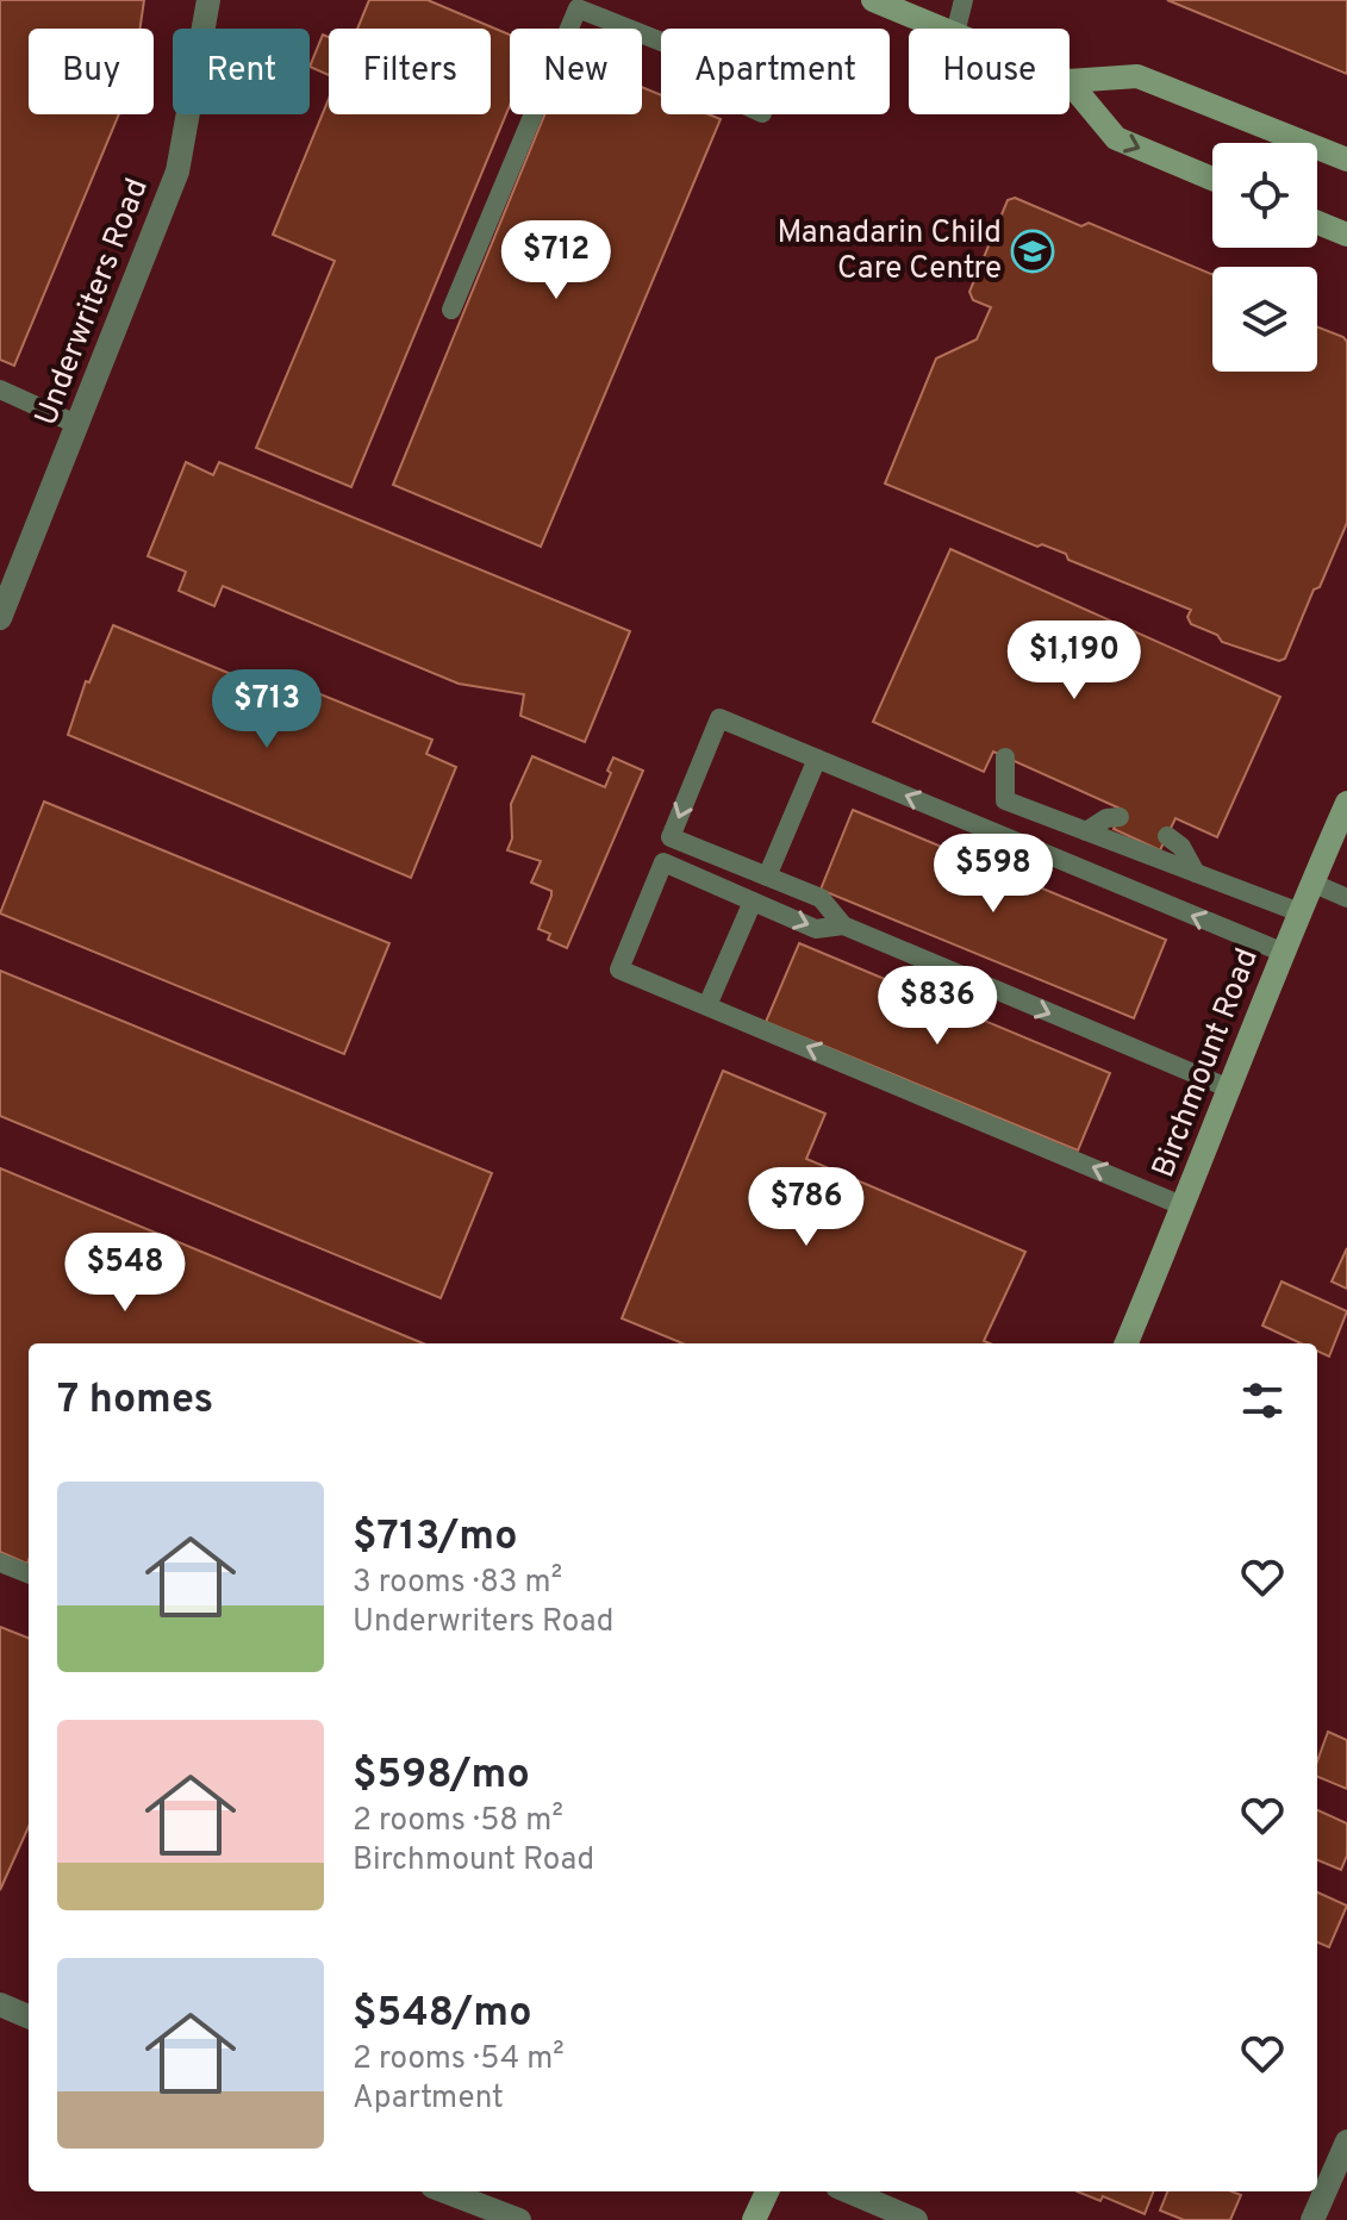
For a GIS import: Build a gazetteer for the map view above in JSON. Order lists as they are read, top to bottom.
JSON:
{
  "streets": {
    "main road": ["Birchmount Road"],
    "street": ["Underwriters Road"]
  },
  "places": {
    "school or university": ["Manadarin Child Care Centre"]
  },
  "page": {
    "chip": [
      "Buy",
      "Rent",
      "Filters",
      "New",
      "Apartment",
      "House"
    ],
    "price": [
      "$712",
      "$1,190",
      "$713",
      "$598",
      "$836",
      "$786",
      "$548"
    ],
    "heading": "7 homes",
    "list": [
      {
        "name": "$713/mo",
        "note": "3 rooms · 83 m² · Underwriters Road"
      },
      {
        "name": "$598/mo",
        "note": "2 rooms · 58 m² · Birchmount Road"
      },
      {
        "name": "$548/mo",
        "note": "2 rooms · 54 m² · Apartment"
      }
    ]
  }
}
